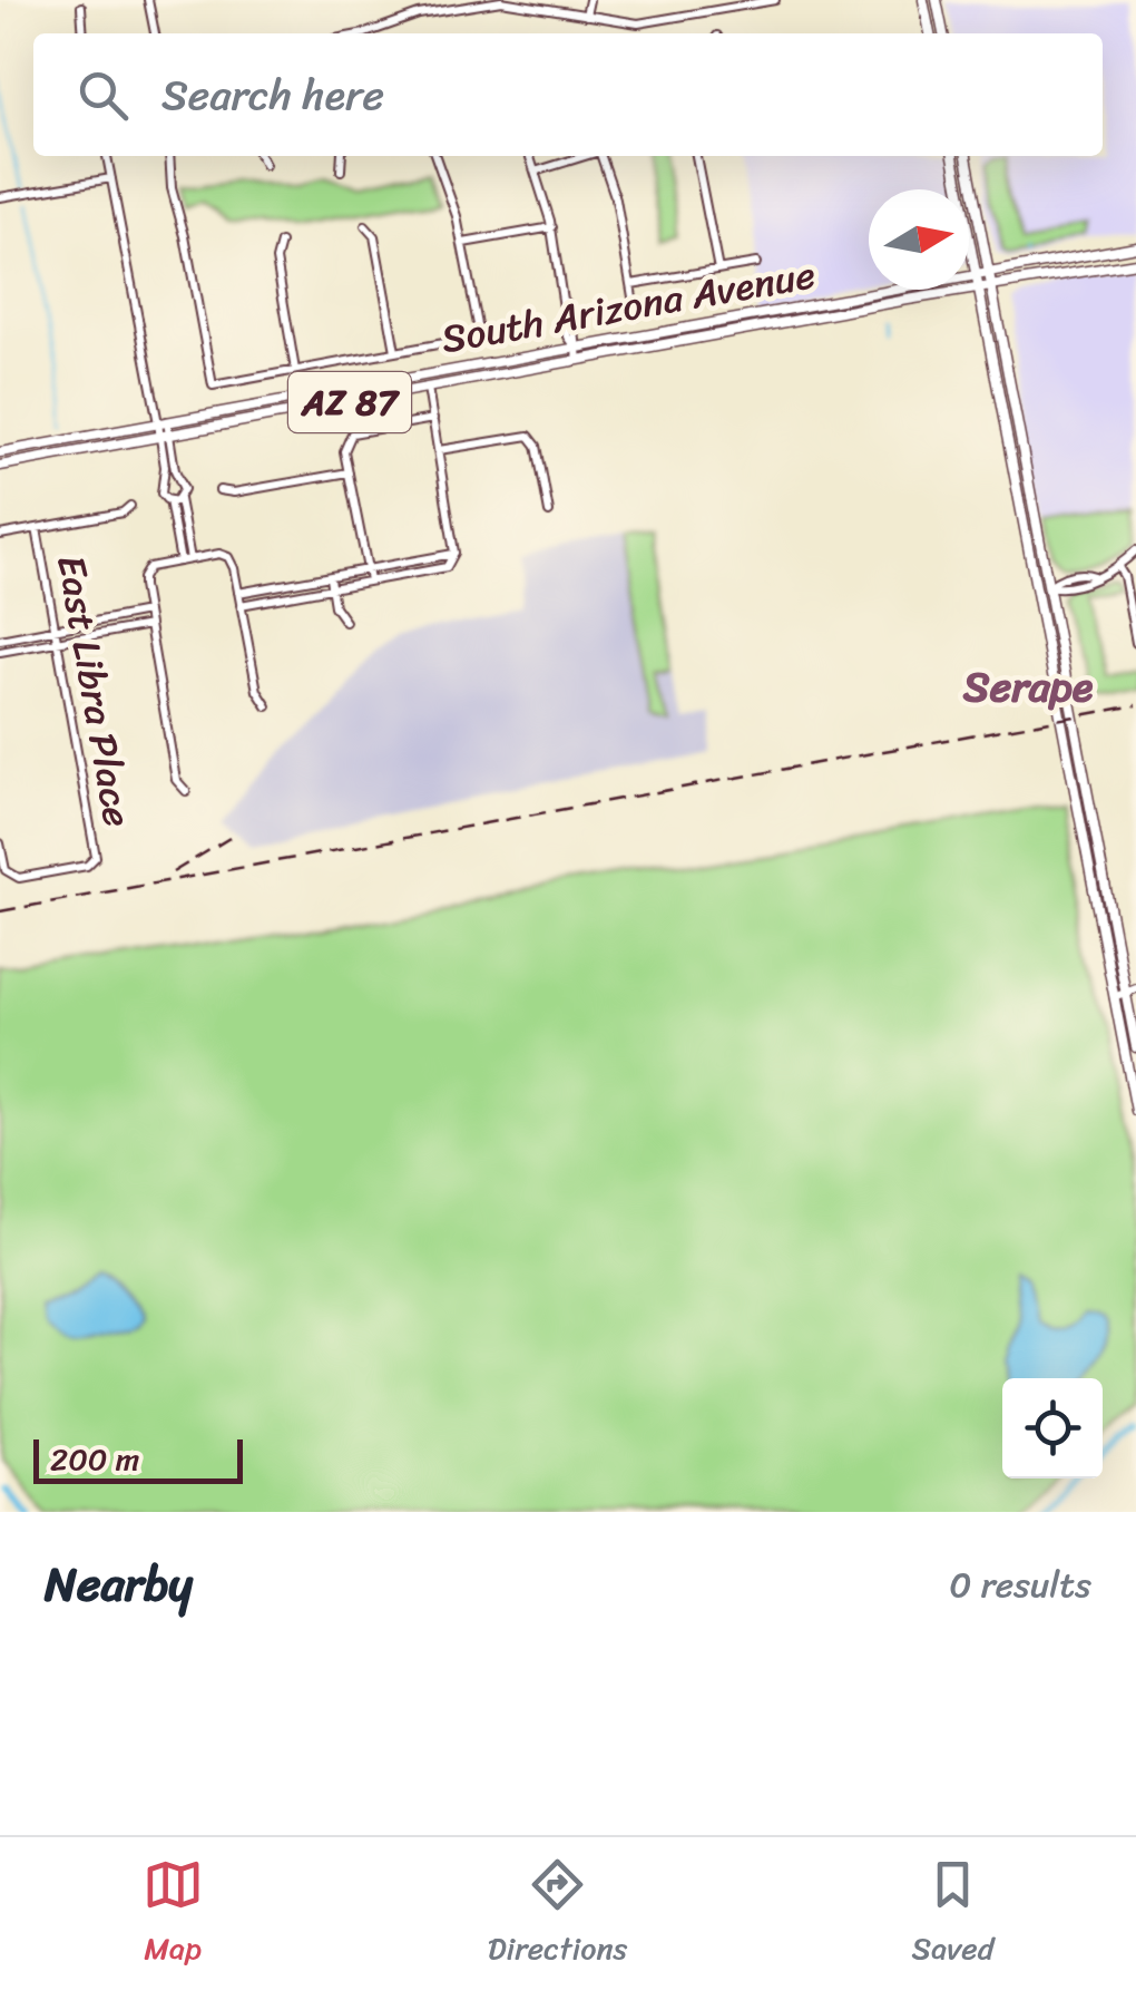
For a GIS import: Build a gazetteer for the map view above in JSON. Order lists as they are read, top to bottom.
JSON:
{
  "streets": {
    "main road": ["South Arizona Avenue", "AZ 87"],
    "street": ["East Libra Place"]
  },
  "districts": ["Serape"],
  "scale_bar": "200 m",
  "north": "right",
  "page": {
    "search": "Search here",
    "scale": "200 m",
    "heading": ["Nearby", "0 results"],
    "nav": ["Map", "Directions", "Saved"]
  }
}
